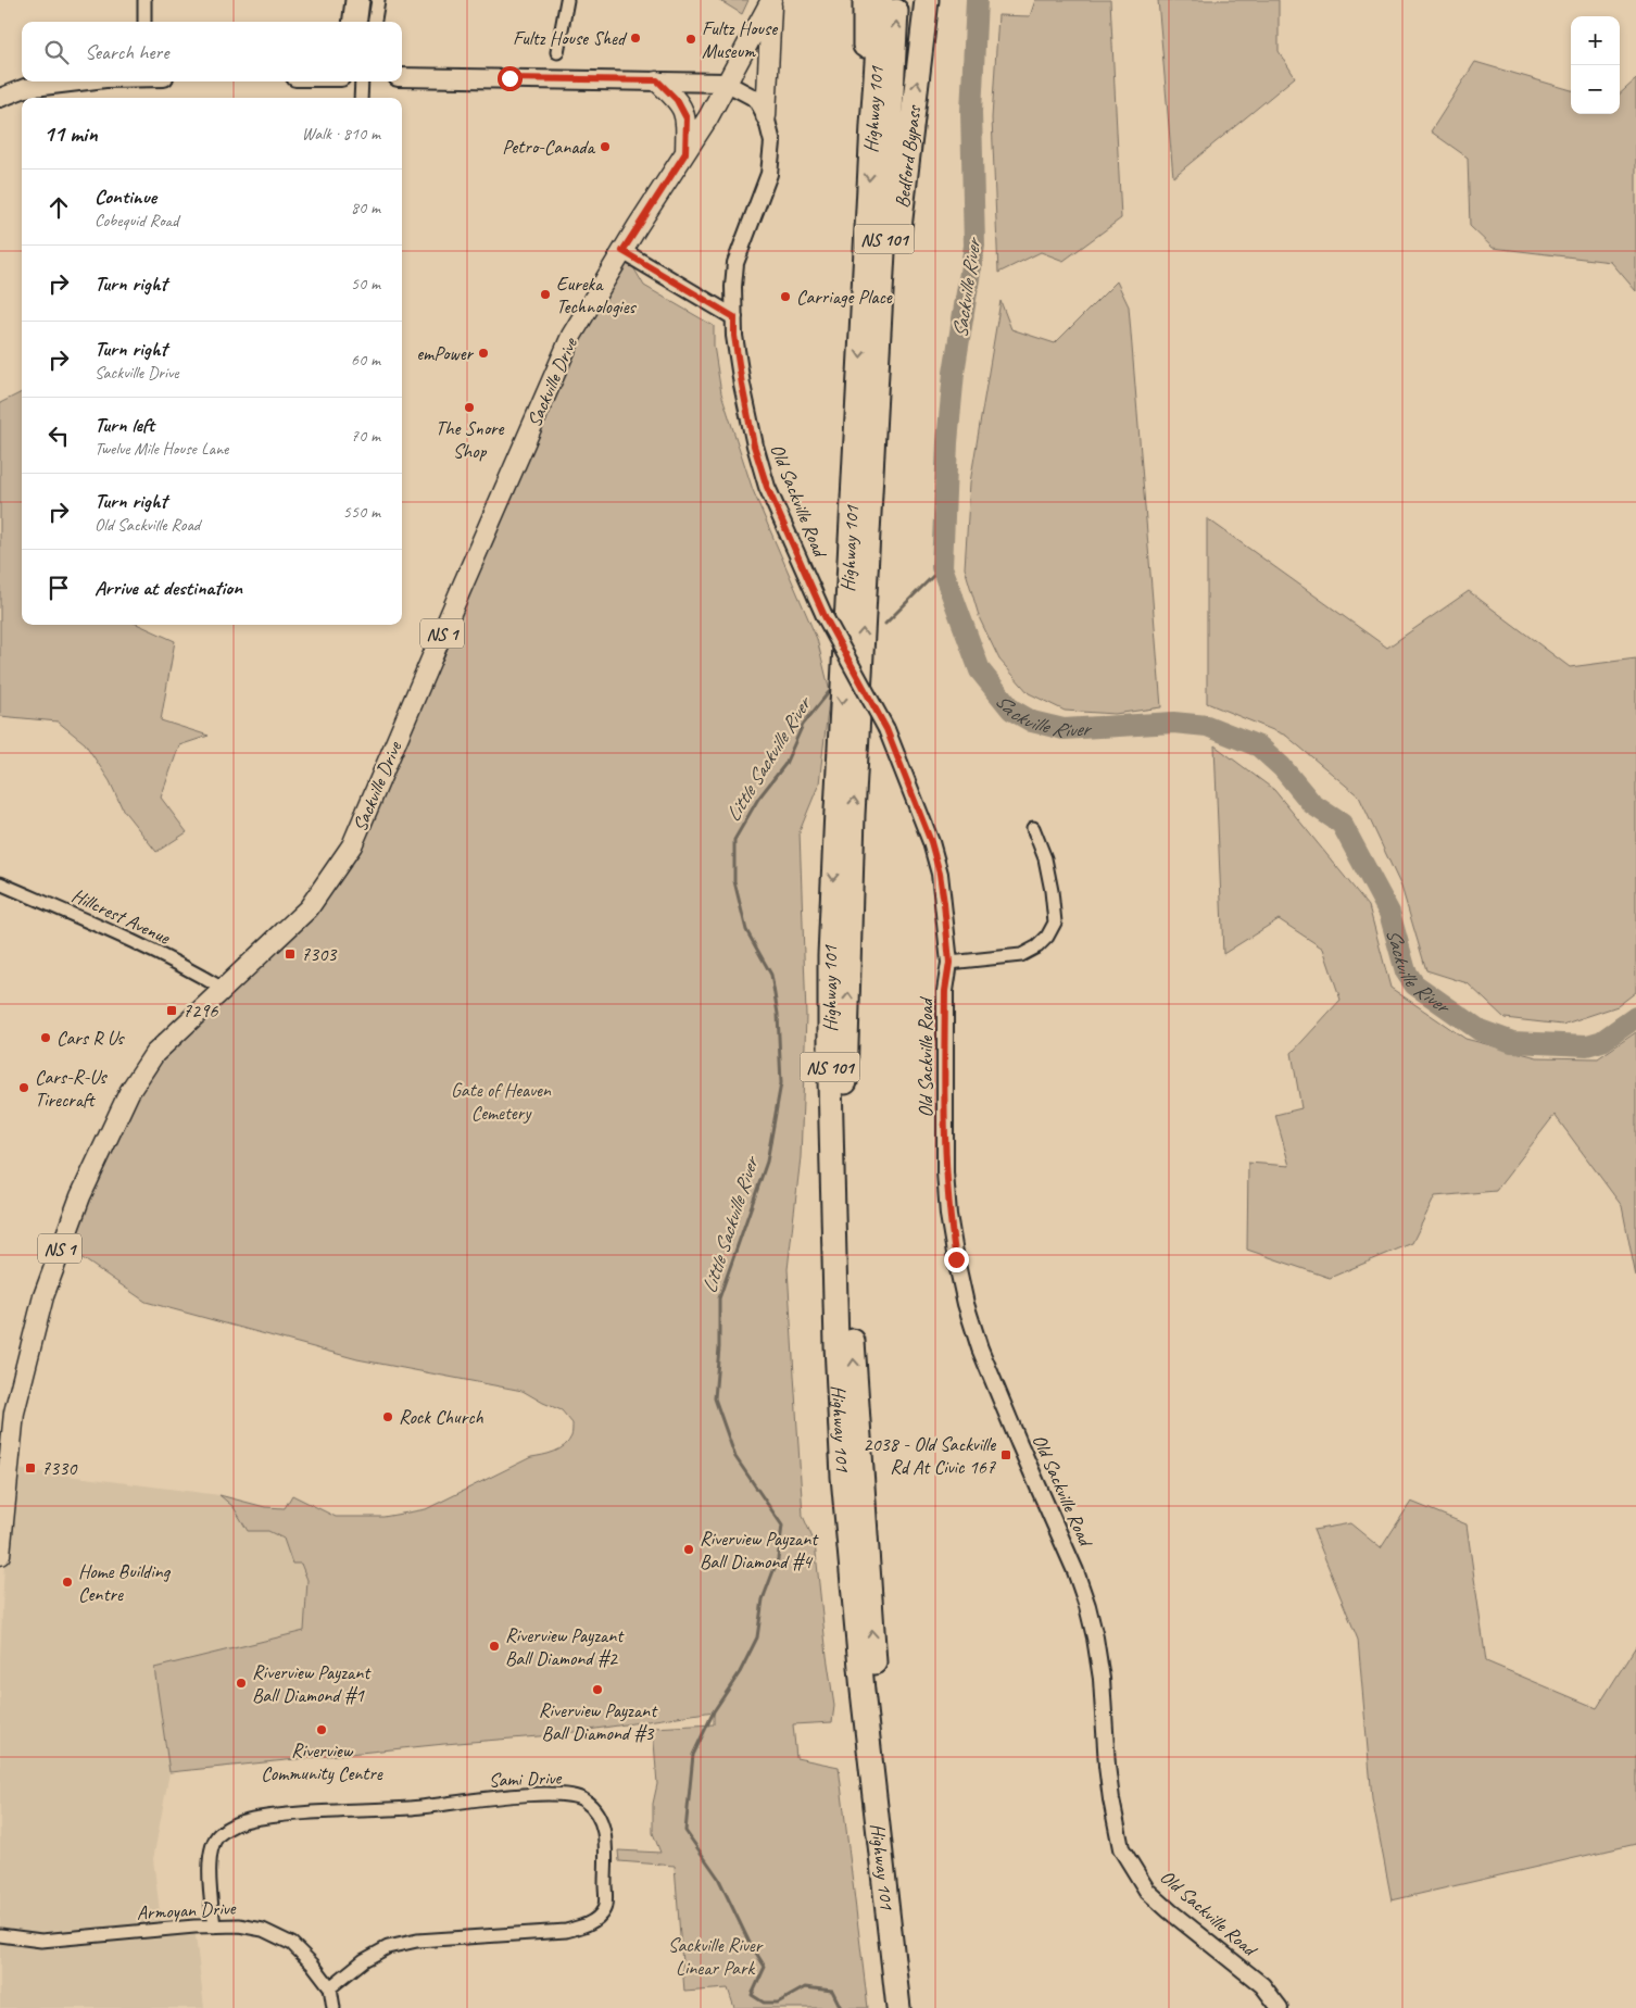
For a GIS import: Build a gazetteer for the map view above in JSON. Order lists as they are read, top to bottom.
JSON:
{
  "streets": {
    "highway": ["Highway 101", "Bedford Bypass", "NS 101"],
    "main road": ["Sackville Drive", "NS 1"],
    "street": [
      "Old Sackville Road",
      "Hillcrest Avenue",
      "Sami Drive",
      "Armoyan Drive"
    ]
  },
  "crossings": [
    ["Highway 101", "Bedford Bypass"],
    ["Sackville Drive", "Old Sackville Road"],
    ["Sackville Drive", "Hillcrest Avenue"],
    ["Sami Drive", "Armoyan Drive"]
  ],
  "one_way": ["Bedford Bypass"],
  "water": ["Sackville River", "Little Sackville River"],
  "parks": ["Gate of Heaven Cemetery", "Sackville River Linear Park"],
  "places": {
    "other": [
      "Fultz House Shed",
      "Fultz House Museum",
      "Petro-Canada",
      "Eureka Technologies",
      "Carriage Place",
      "emPower",
      "The Snore Shop",
      "Cars R Us",
      "Cars-R-Us Tirecraft",
      "Rock Church",
      "Riverview Payzant Ball Diamond #4",
      "Home Building Centre",
      "Riverview Payzant Ball Diamond #2",
      "Riverview Payzant Ball Diamond #1",
      "Riverview Payzant Ball Diamond #3",
      "Riverview Community Centre"
    ],
    "transit": [
      "7303",
      "7296",
      "2038 - Old Sackville Rd At Civic 167",
      "7330"
    ]
  },
  "page": {
    "map_buttons": ["+", "−"],
    "search": "Search here",
    "heading": ["11 min", "Walk · 810 m"],
    "list": [
      ["Continue", "Cobequid Road", "80 m"],
      ["Turn right", "50 m"],
      ["Turn right", "Sackville Drive", "60 m"],
      ["Turn left", "Twelve Mile House Lane", "70 m"],
      ["Turn right", "Old Sackville Road", "550 m"],
      "Arrive at destination"
    ]
  }
}
